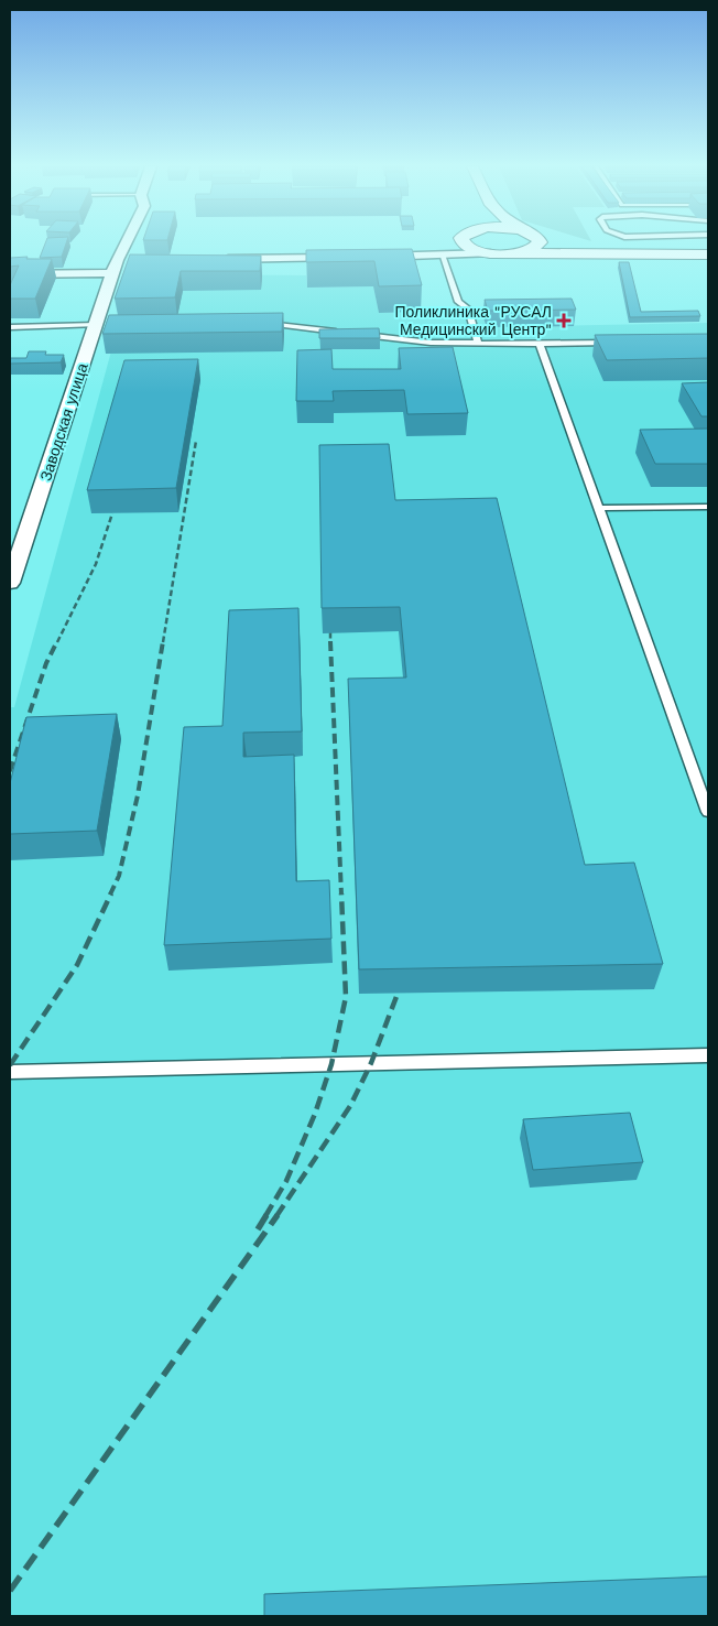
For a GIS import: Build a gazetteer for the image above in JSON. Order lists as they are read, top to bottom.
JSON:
{
  "streets": {
    "street": ["Заводская улица"]
  },
  "places": {
    "health": ["Поликлиника \"РУСАЛ Медицинский Центр\""]
  }
}
